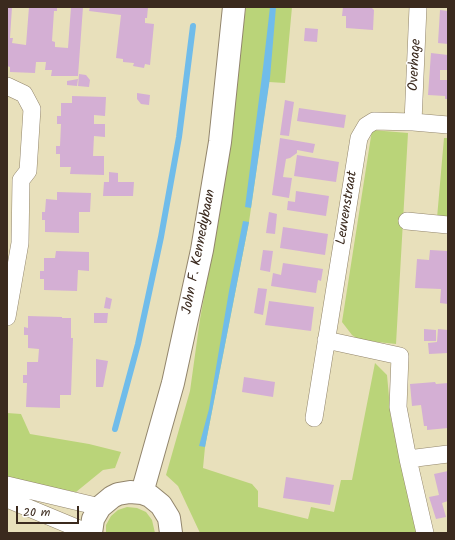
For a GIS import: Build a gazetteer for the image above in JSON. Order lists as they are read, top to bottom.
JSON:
{
  "streets": {
    "main road": ["John F. Kennedybaan"],
    "street": ["Overhage", "Leuvenstraat"]
  },
  "crossings": [
    ["Overhage", "Leuvenstraat"]
  ],
  "scale_bar": "20 m"
}
